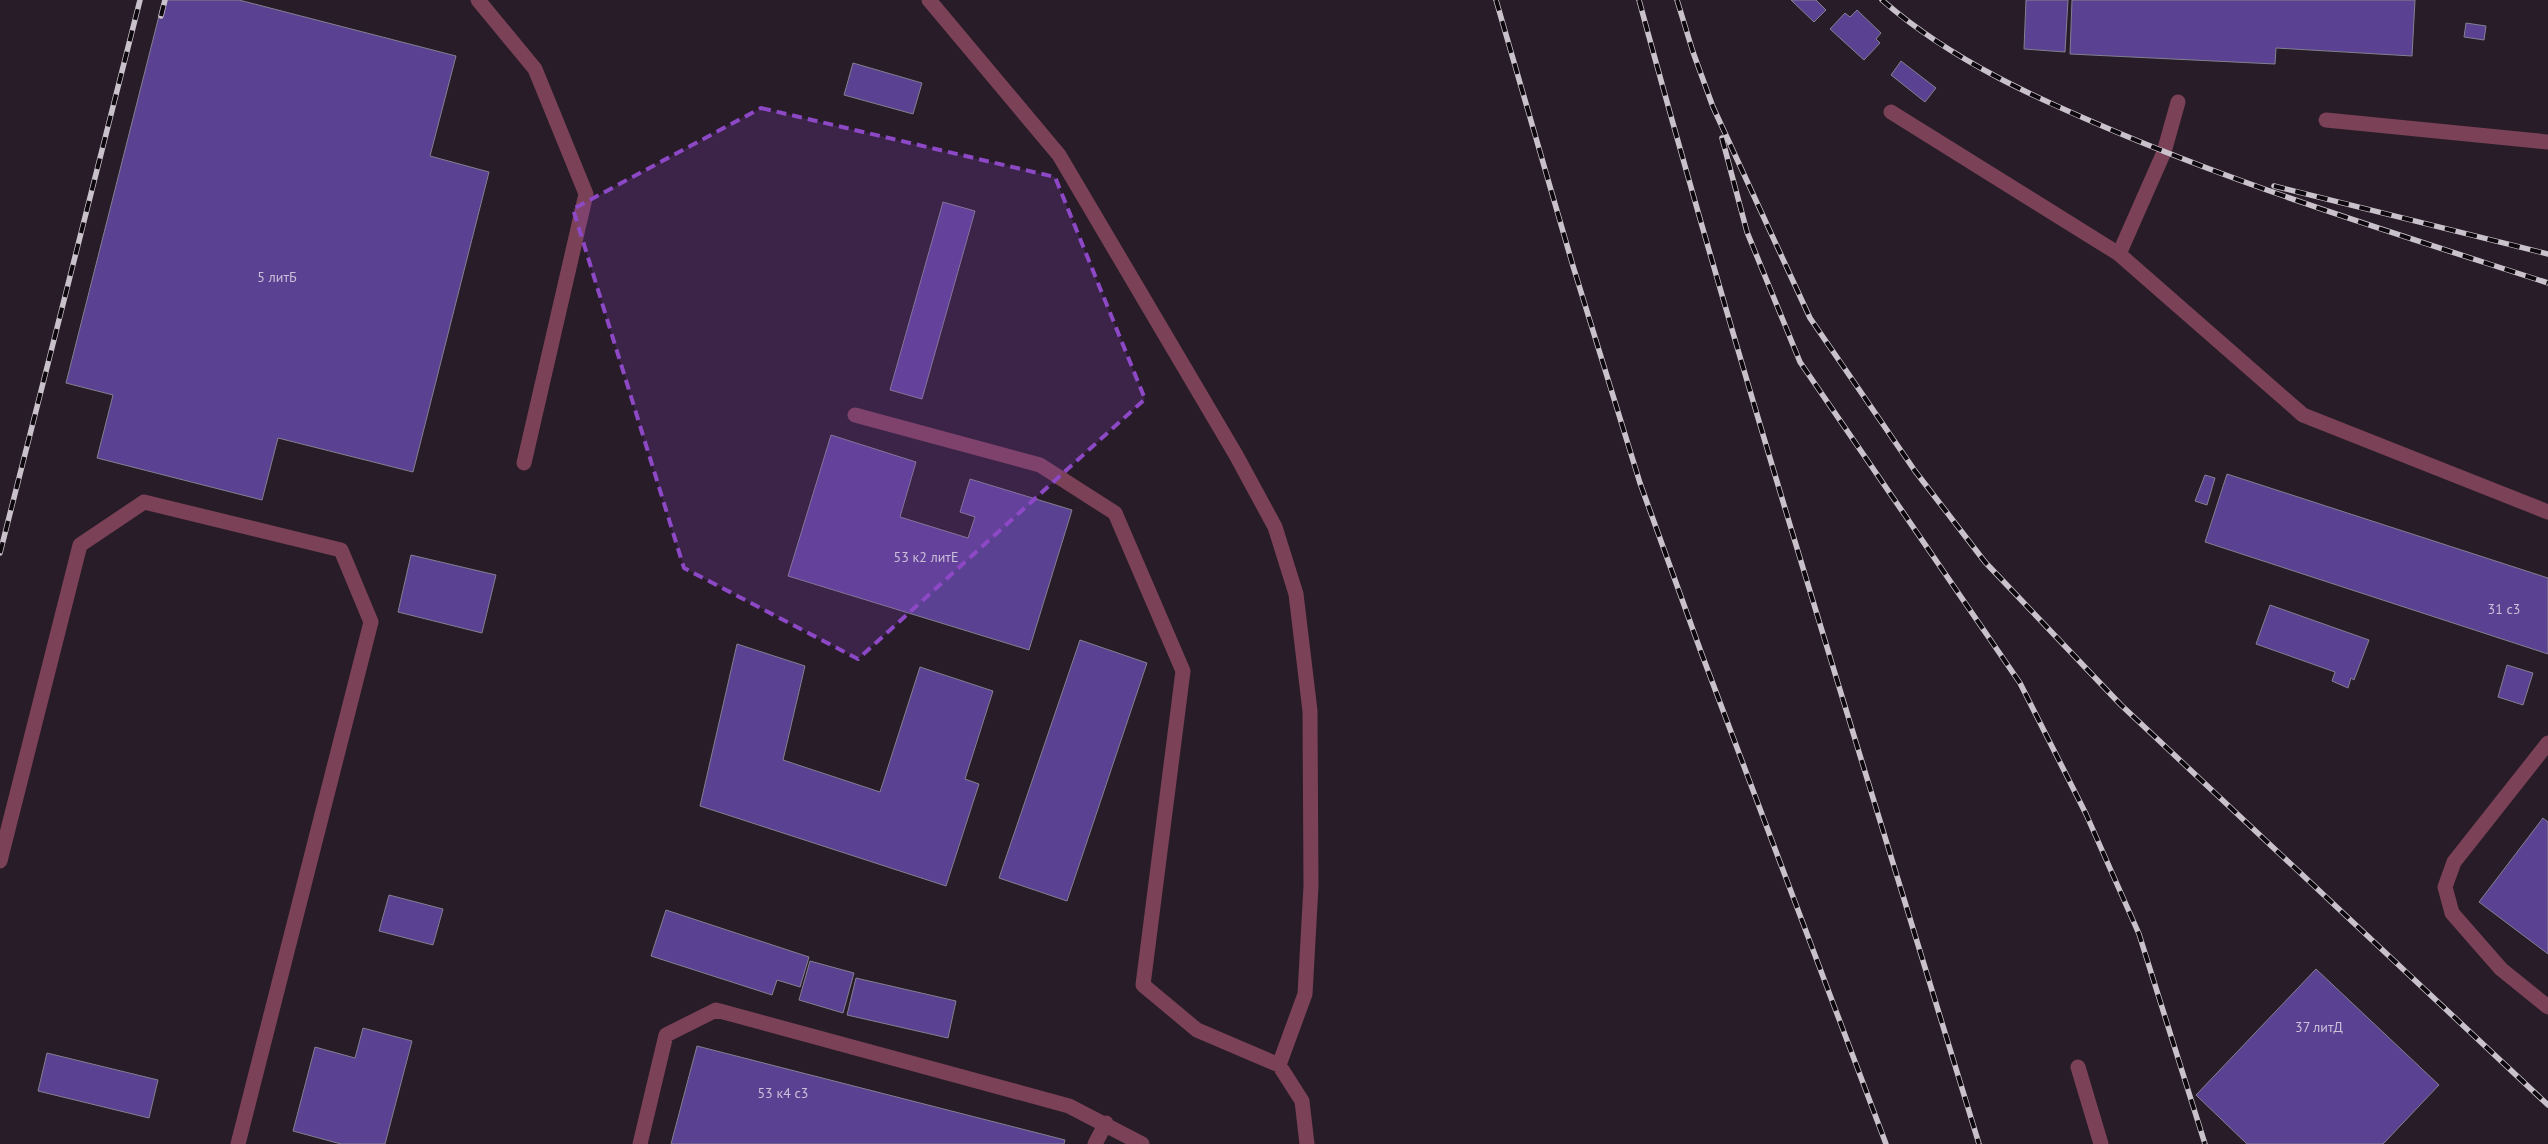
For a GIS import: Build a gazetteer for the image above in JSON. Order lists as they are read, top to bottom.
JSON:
{
  "house_numbers": [
    "5 литБ",
    "53 к2 литЕ",
    "31 с3",
    "37 литД",
    "53 к4 с3"
  ]
}
